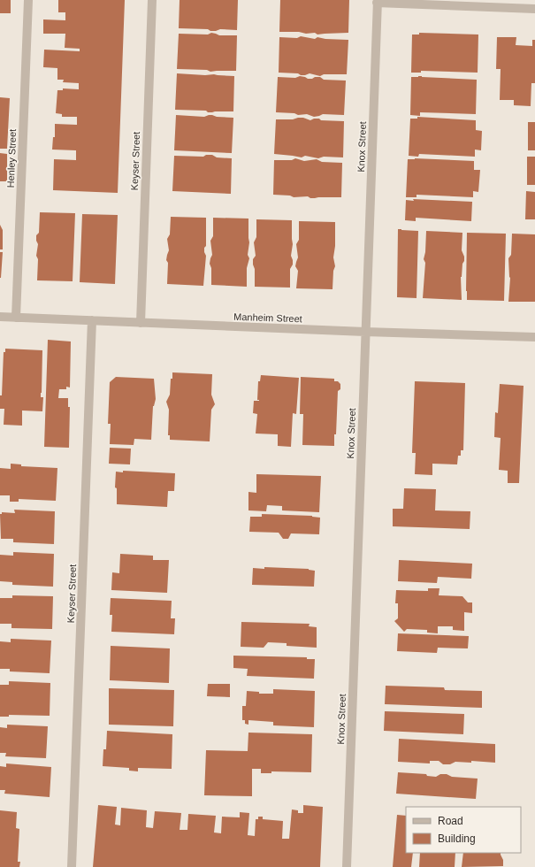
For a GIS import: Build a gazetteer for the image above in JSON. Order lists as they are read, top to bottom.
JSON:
{
  "streets": {
    "street": [
      "Knox Street",
      "Henley Street",
      "Keyser Street",
      "Manheim Street"
    ]
  },
  "crossings": [
    ["Knox Street", "Manheim Street"],
    ["Henley Street", "Manheim Street"],
    ["Keyser Street", "Manheim Street"]
  ],
  "legend": ["Road", "Building"]
}
